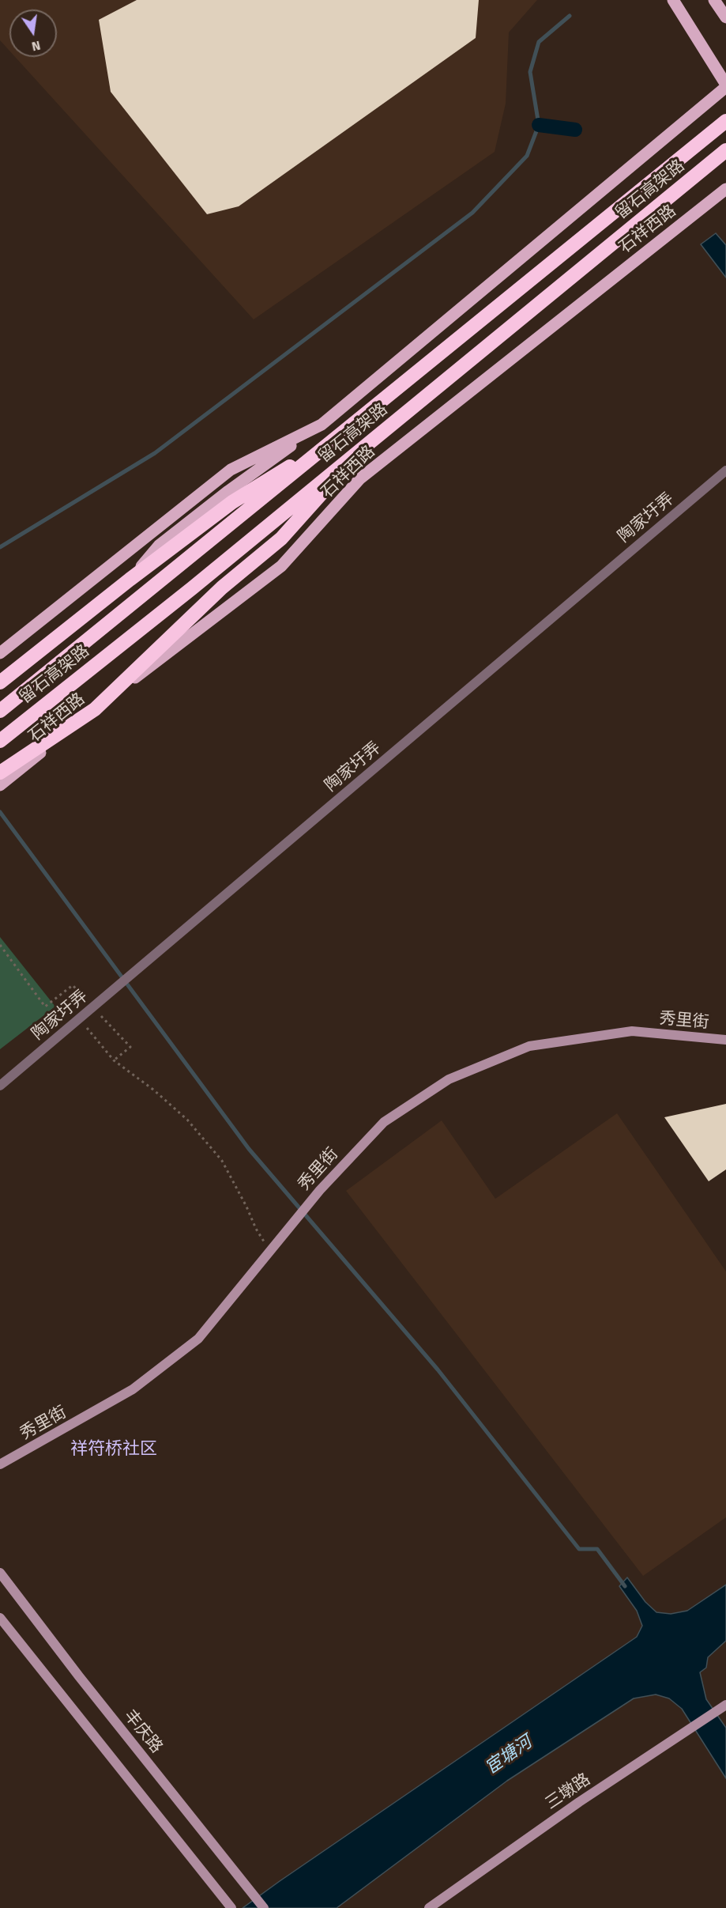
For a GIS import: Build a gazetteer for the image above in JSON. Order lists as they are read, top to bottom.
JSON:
{
  "streets": {
    "highway": ["留石高架路"],
    "main road": ["石祥西路"],
    "street": [
      "陶家圩弄",
      "秀里街",
      "丰庆路",
      "三墩路"
    ]
  },
  "districts": ["祥符桥社区"],
  "water": ["宦塘河"],
  "north": "bottom"
}
